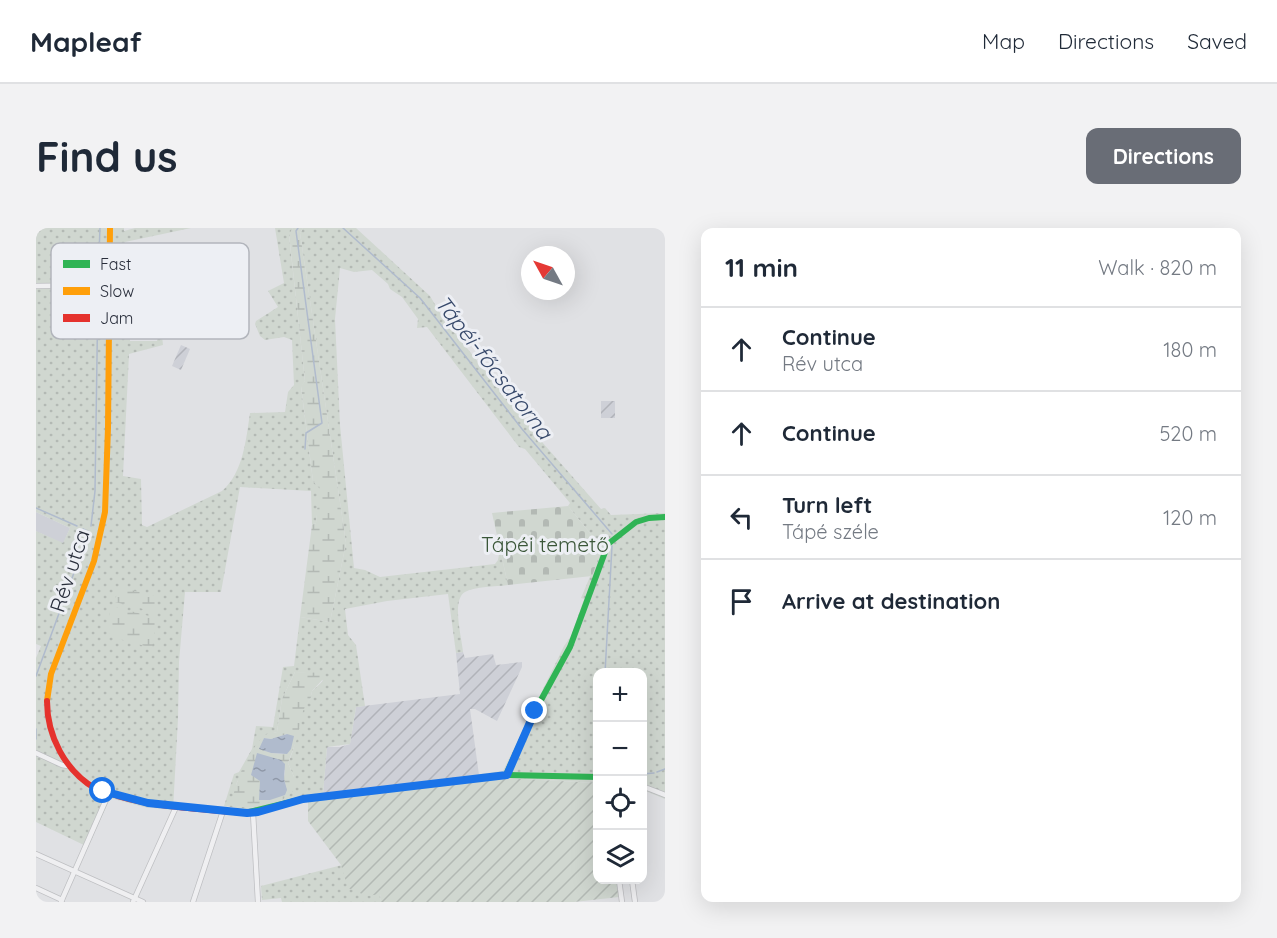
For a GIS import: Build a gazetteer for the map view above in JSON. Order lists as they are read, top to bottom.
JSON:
{
  "streets": {
    "street": ["Rév utca"]
  },
  "water": ["Tápéi-főcsatorna"],
  "parks": ["Tápéi temető"],
  "legend": ["Fast", "Slow", "Jam"],
  "north": "top left",
  "page": {
    "header": "Mapleaf",
    "nav": ["Map", "Directions", "Saved"],
    "buttons": "Directions",
    "title": "Find us",
    "heading": ["11 min", "Walk · 820 m"],
    "list": [
      ["Continue", "Rév utca", "180 m"],
      ["Continue", "520 m"],
      ["Turn left", "Tápé széle", "120 m"],
      "Arrive at destination"
    ],
    "map_buttons": ["+", "−"]
  }
}
